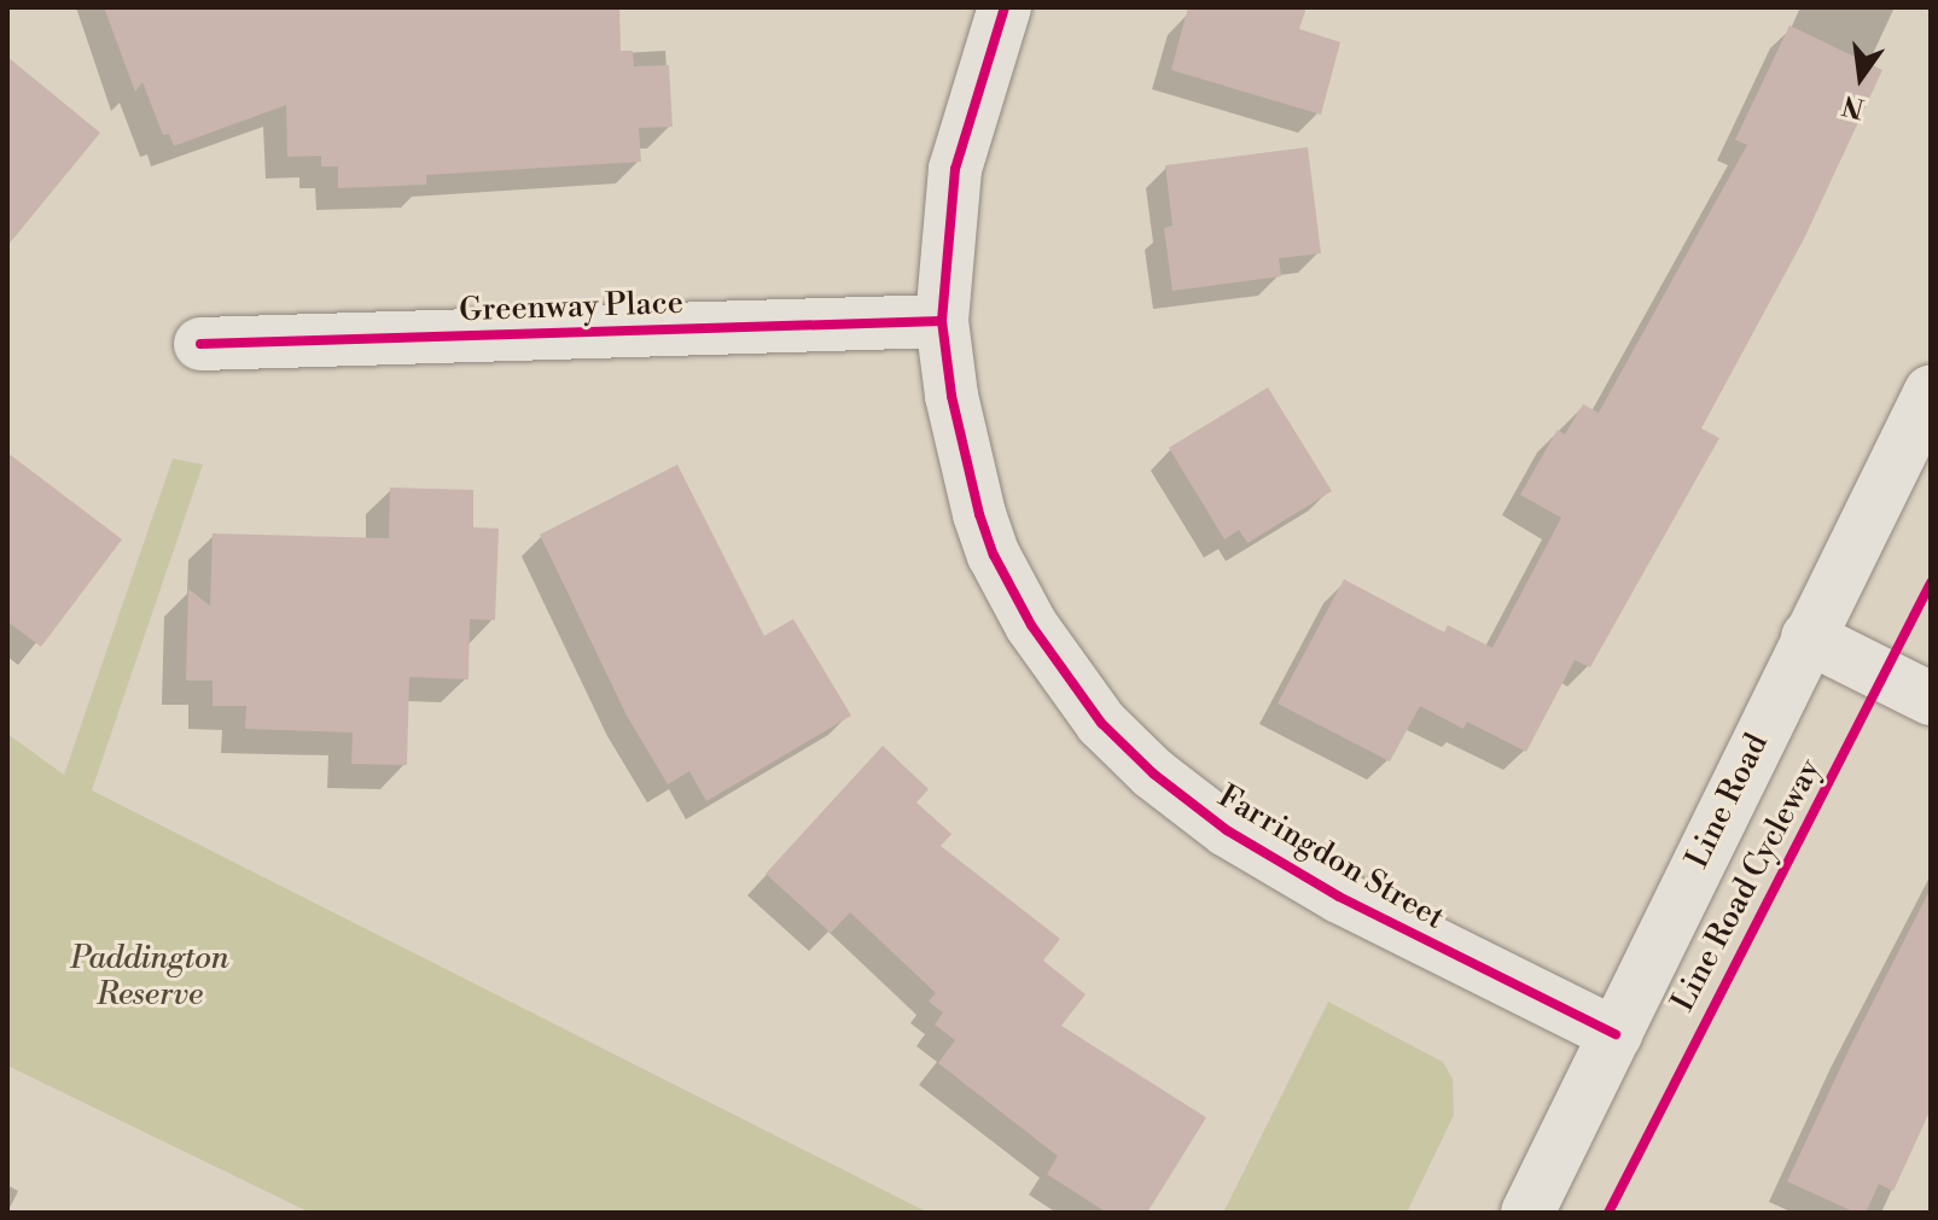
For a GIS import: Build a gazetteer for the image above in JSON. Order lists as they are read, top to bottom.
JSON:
{
  "streets": {
    "street": ["Greenway Place", "Line Road", "Farringdon Street"],
    "cycle path": ["Line Road Cycleway"]
  },
  "crossings": [
    ["Greenway Place", "Farringdon Street"],
    ["Line Road", "Farringdon Street"]
  ],
  "parks": ["Paddington Reserve"],
  "north": "bottom"
}
